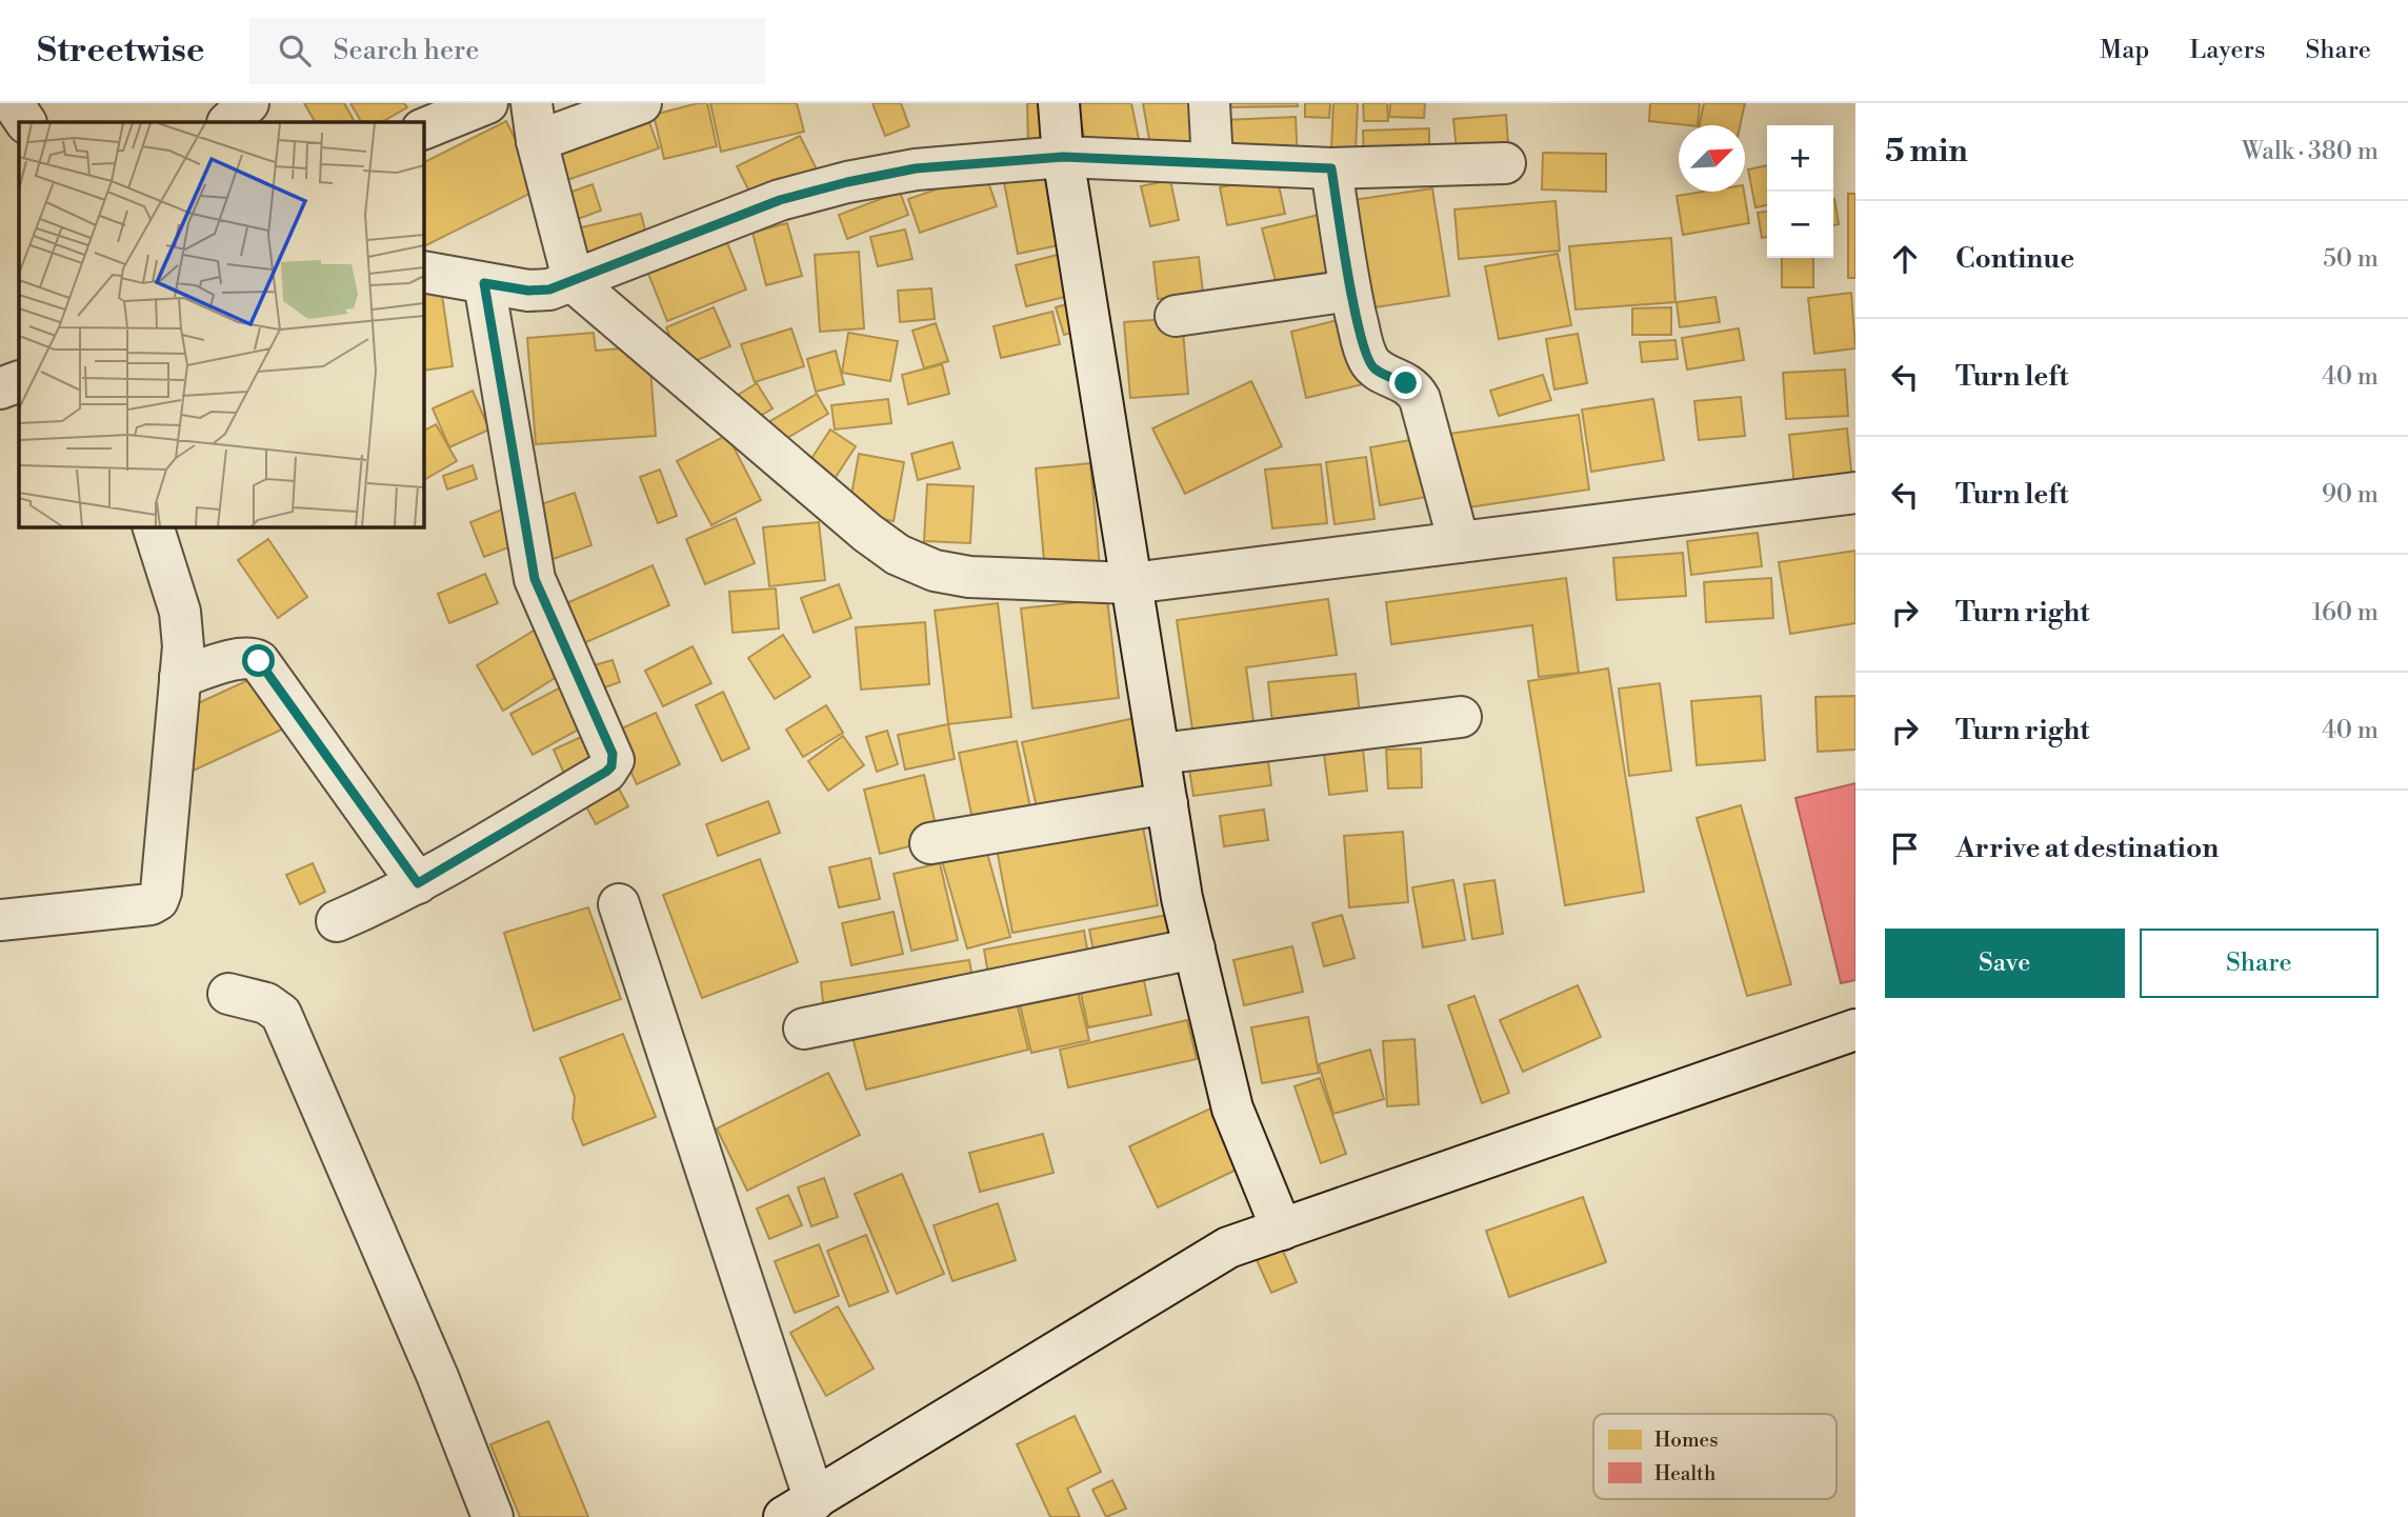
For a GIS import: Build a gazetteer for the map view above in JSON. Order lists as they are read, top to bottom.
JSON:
{
  "legend": ["Homes", "Health"],
  "north": "top right",
  "page": {
    "header": "Streetwise",
    "search": "Search here",
    "nav": ["Map", "Layers", "Share"],
    "heading": ["5 min", "Walk · 380 m"],
    "map_buttons": ["+", "−"],
    "list": [
      ["Continue", "50 m"],
      ["Turn left", "40 m"],
      ["Turn left", "90 m"],
      ["Turn right", "160 m"],
      ["Turn right", "40 m"],
      "Arrive at destination"
    ],
    "buttons": ["Save", "Share"]
  }
}
